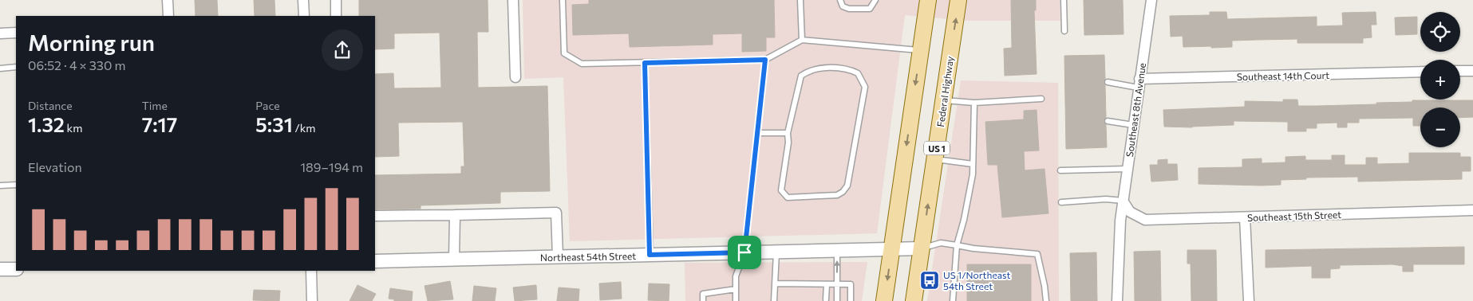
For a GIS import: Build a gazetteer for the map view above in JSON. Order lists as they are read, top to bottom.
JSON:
{
  "streets": {
    "main road": ["Federal Highway", "US 1"],
    "street": [
      "Southeast 14th Court",
      "Southeast 8th Avenue",
      "Southeast 15th Street",
      "Northeast 54th Street"
    ]
  },
  "crossings": [
    ["Southeast 14th Court", "Southeast 8th Avenue"],
    ["Federal Highway", "Northeast 54th Street"],
    ["Southeast 8th Avenue", "Southeast 15th Street"]
  ],
  "places": {
    "bus stop": ["US 1/Northeast 54th Street"]
  },
  "page": {
    "map_buttons": ["+", "−"],
    "heading": ["Morning run", "06:52 · 4 × 330 m"],
    "stats": [
      ["Distance", "1.32 km"],
      ["Time", "7:17"],
      ["Pace", "5:31 /km"]
    ],
    "chart": ["Elevation", "189–194 m"]
  }
}
